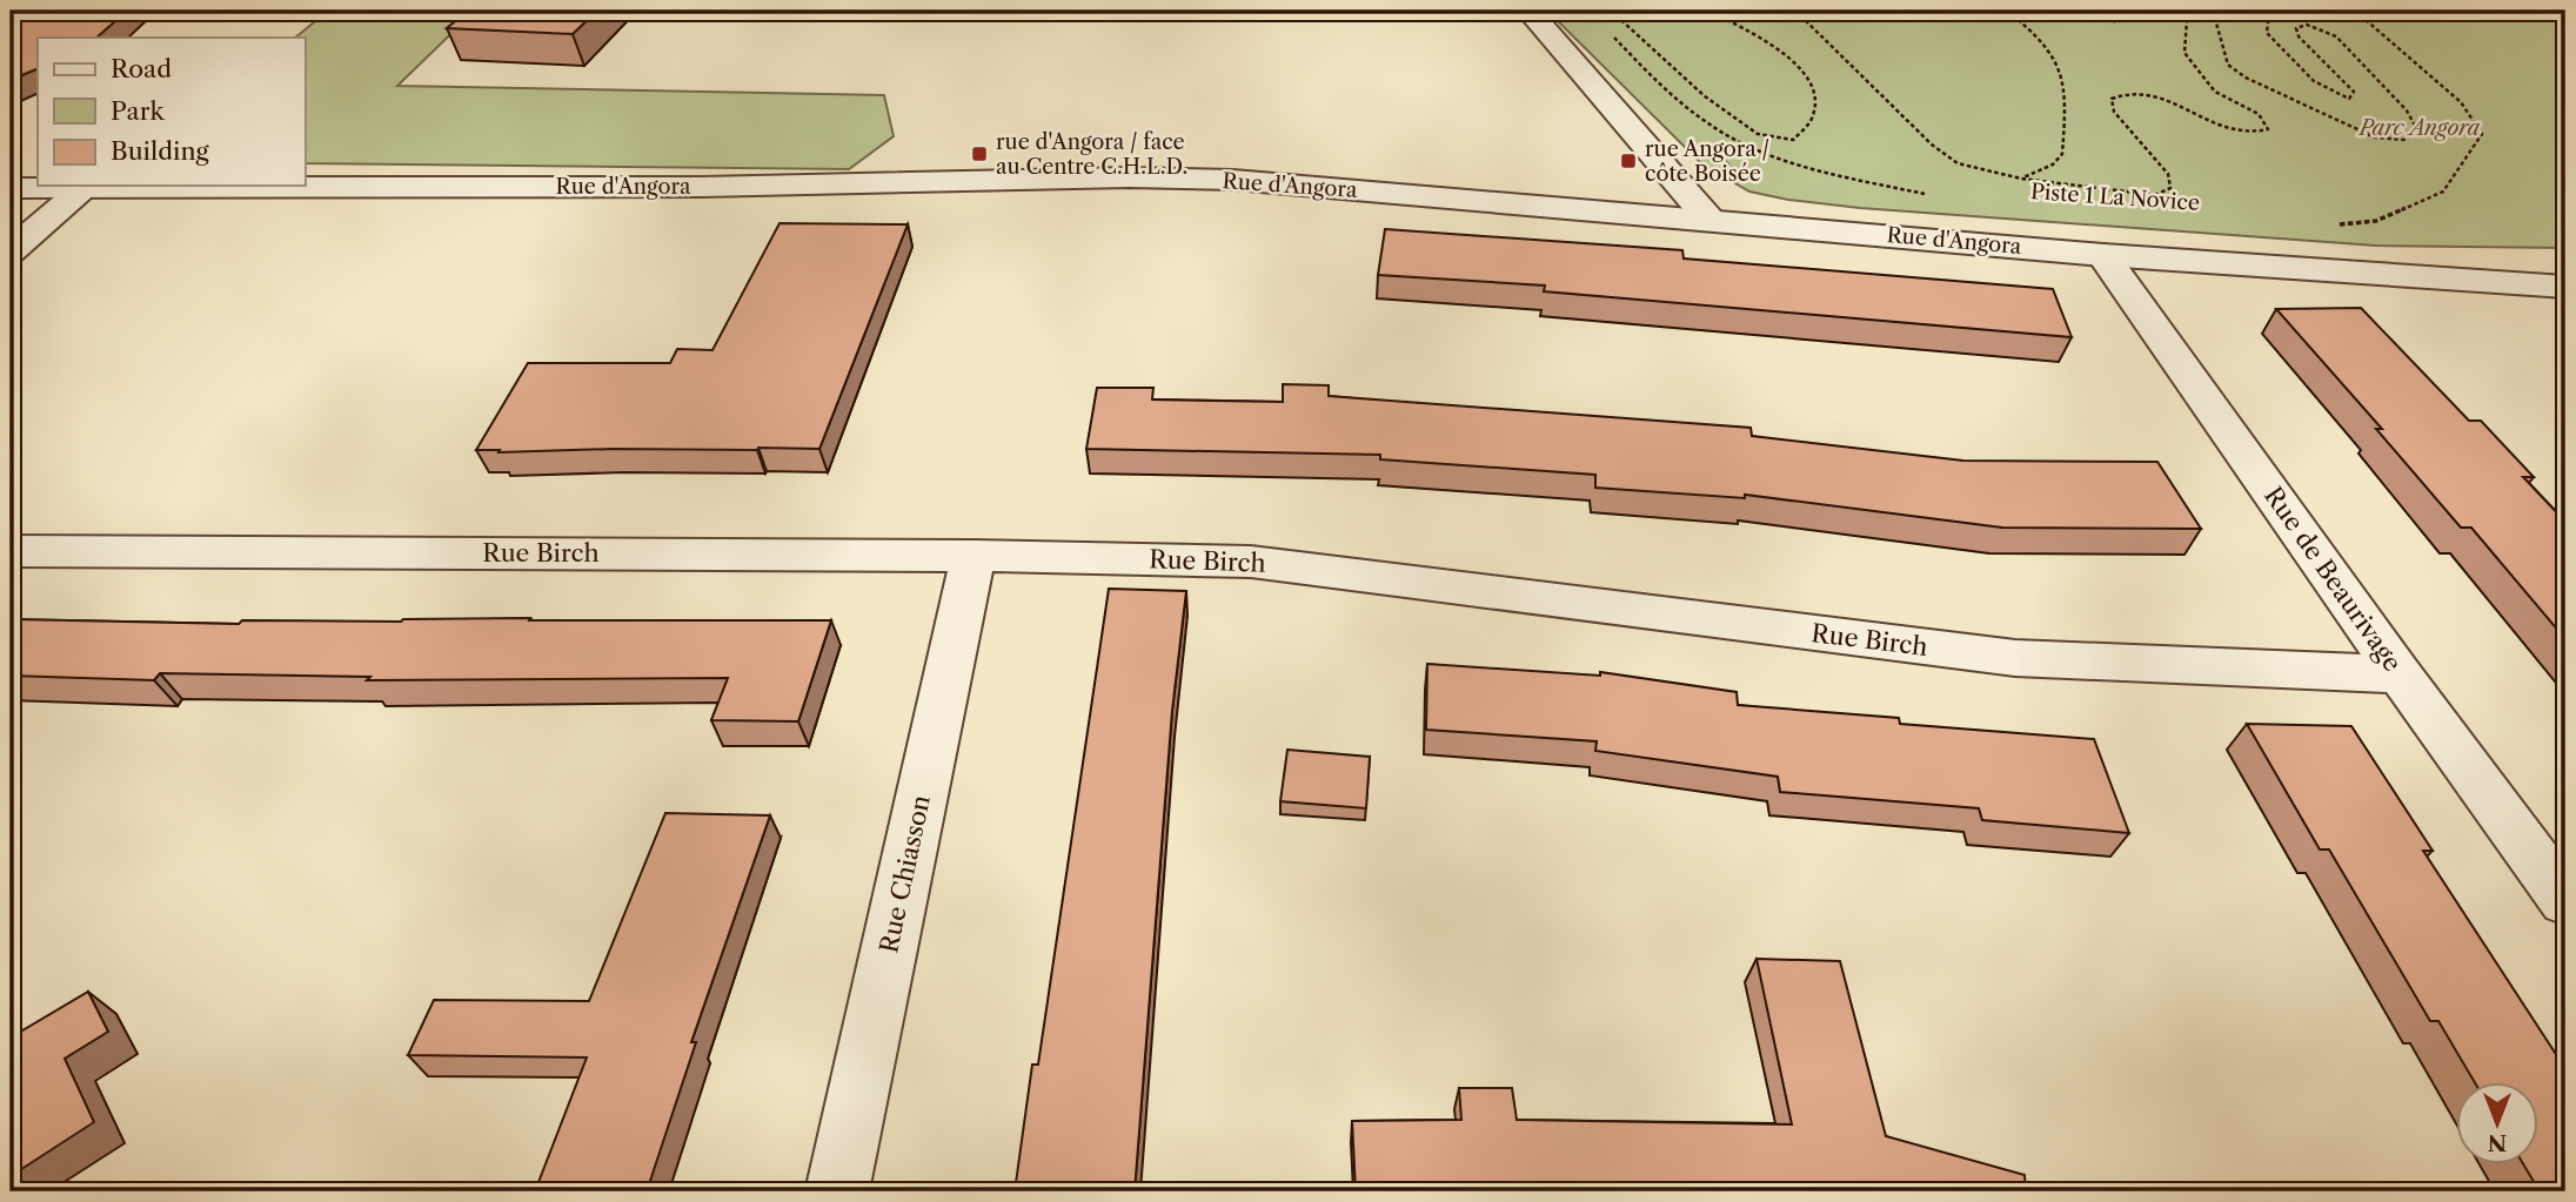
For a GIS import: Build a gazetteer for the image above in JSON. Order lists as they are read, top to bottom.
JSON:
{
  "streets": {
    "street": [
      "Rue d'Angora",
      "Rue Birch",
      "Rue de Beaurivage",
      "Rue Chiasson"
    ]
  },
  "crossings": [
    ["Rue d'Angora", "Rue de Beaurivage"],
    ["Rue Birch", "Rue de Beaurivage"],
    ["Rue Birch", "Rue Chiasson"]
  ],
  "parks": ["Parc Angora"],
  "places": {
    "transit": ["rue d'Angora / face au Centre C.H.L.D.", "rue Angora / côte Boisée"]
  },
  "legend": ["Road", "Park", "Building"],
  "north": "bottom"
}
